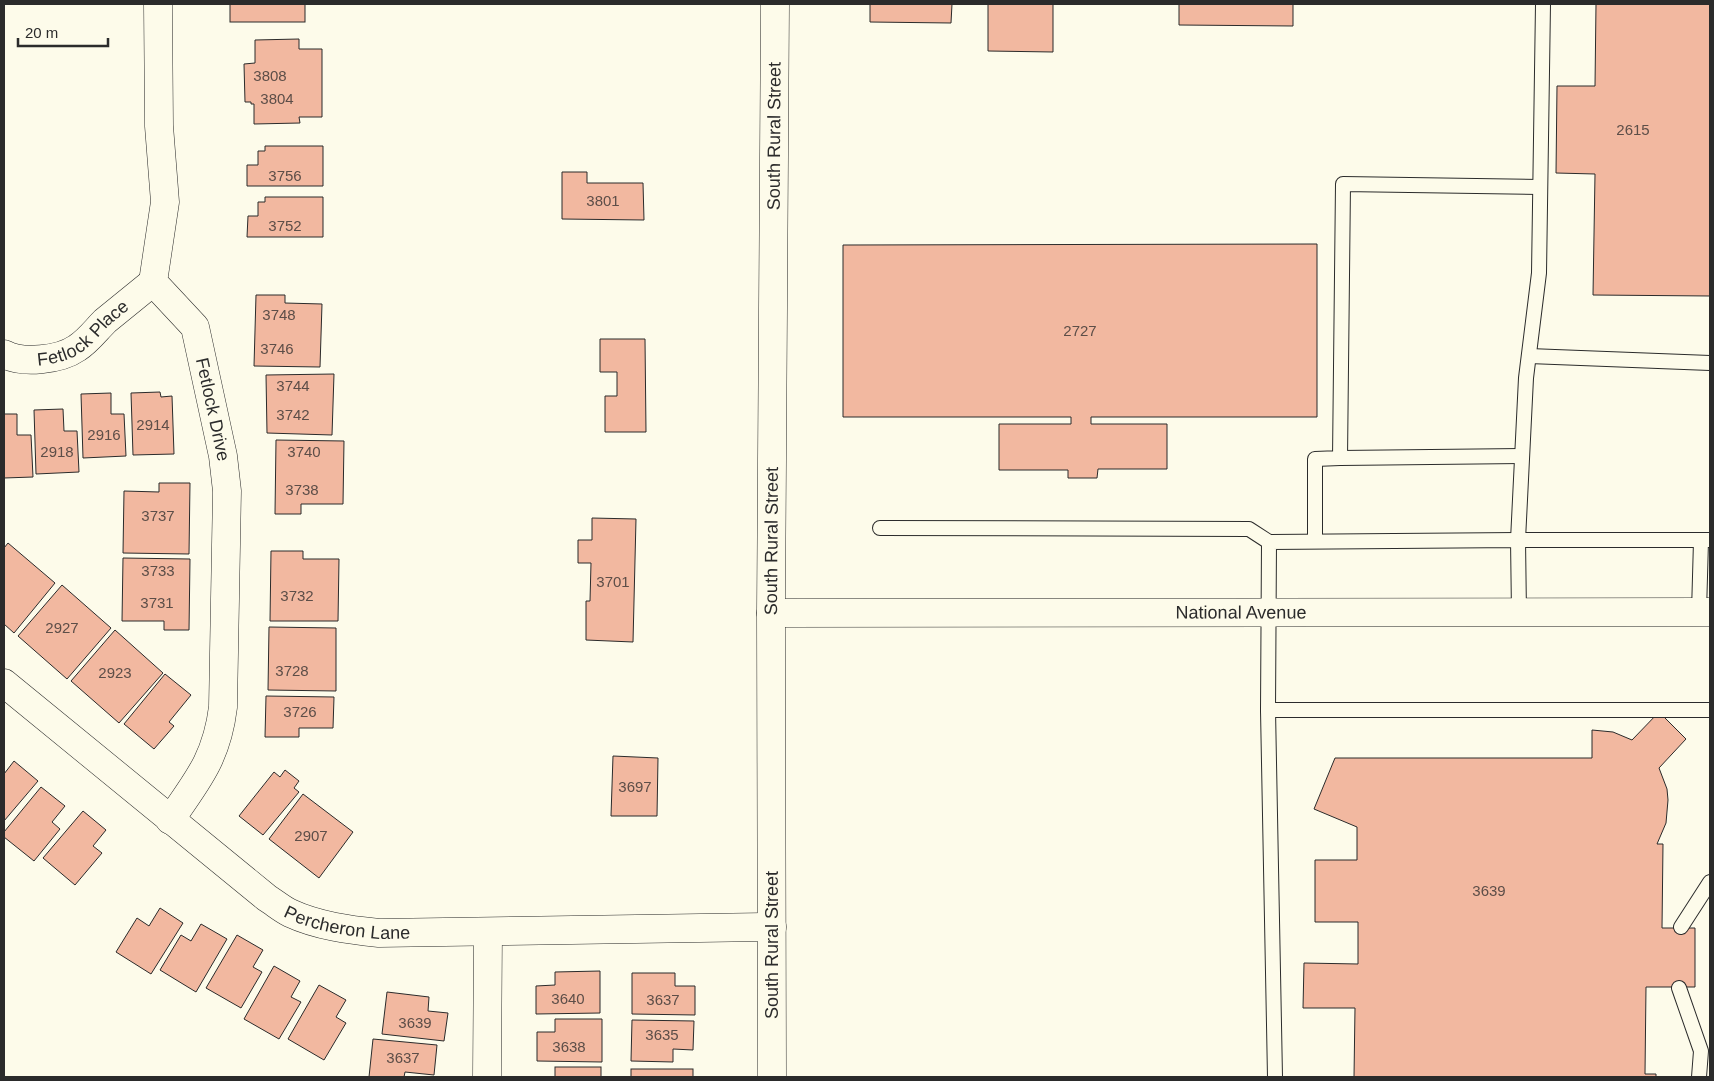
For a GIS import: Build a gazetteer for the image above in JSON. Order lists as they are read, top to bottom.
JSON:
{
  "streets": {
    "street": [
      "South Rural Street",
      "Fetlock Place",
      "Fetlock Drive",
      "National Avenue",
      "Percheron Lane"
    ]
  },
  "crossings": [
    ["South Rural Street", "National Avenue"],
    ["South Rural Street", "Percheron Lane"],
    ["Fetlock Place", "Fetlock Drive"],
    ["Fetlock Drive", "Percheron Lane"]
  ],
  "house_numbers": [
    "3808",
    "3804",
    "2615",
    "3756",
    "3801",
    "3752",
    "3748",
    "2727",
    "3746",
    "3744",
    "3742",
    "2914",
    "2916",
    "2918",
    "3740",
    "3738",
    "3737",
    "3733",
    "3701",
    "3732",
    "3731",
    "2927",
    "3728",
    "2923",
    "3726",
    "3697",
    "2907",
    "3639",
    "3640",
    "3637",
    "3639",
    "3635",
    "3638",
    "3637"
  ],
  "scale_bar": "20 m"
}
